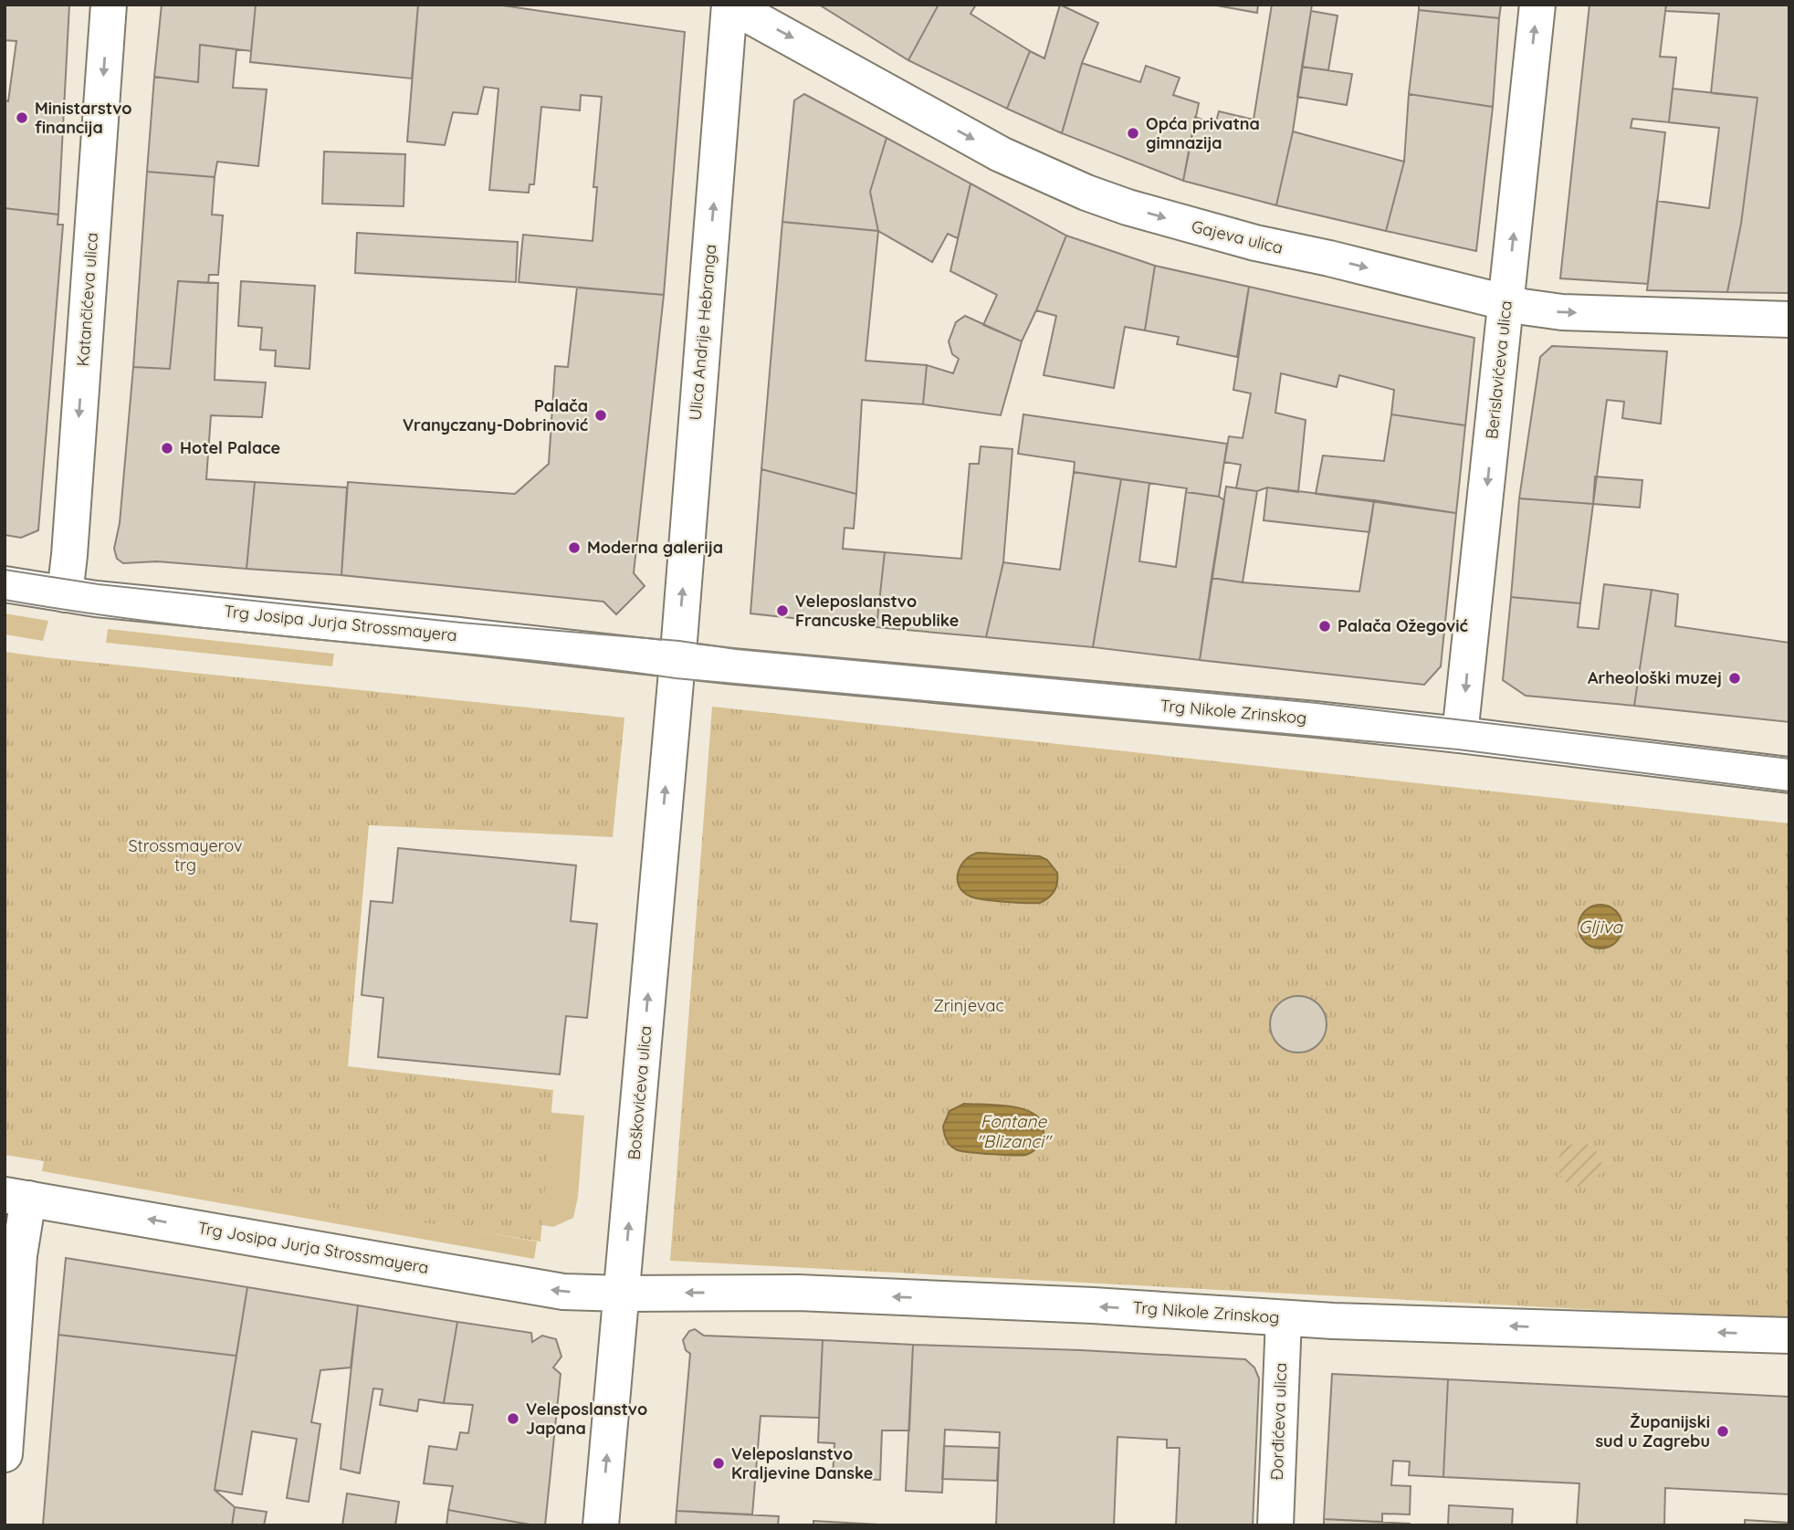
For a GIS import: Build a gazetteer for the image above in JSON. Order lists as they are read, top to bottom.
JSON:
{
  "streets": {
    "street": [
      "Gajeva ulica",
      "Katančićeva ulica",
      "Ulica Andrije Hebranga",
      "Berislavićeva ulica",
      "Trg Josipa Jurja Strossmayera",
      "Trg Nikole Zrinskog",
      "Boškovićeva ulica",
      "Đorđićeva ulica"
    ]
  },
  "crossings": [
    ["Gajeva ulica", "Ulica Andrije Hebranga"],
    ["Gajeva ulica", "Berislavićeva ulica"],
    ["Katančićeva ulica", "Trg Josipa Jurja Strossmayera"],
    ["Ulica Andrije Hebranga", "Trg Josipa Jurja Strossmayera"],
    ["Ulica Andrije Hebranga", "Trg Nikole Zrinskog"],
    ["Ulica Andrije Hebranga", "Boškovićeva ulica"],
    ["Berislavićeva ulica", "Trg Nikole Zrinskog"],
    ["Trg Josipa Jurja Strossmayera", "Trg Nikole Zrinskog"],
    ["Trg Josipa Jurja Strossmayera", "Boškovićeva ulica"],
    ["Trg Nikole Zrinskog", "Boškovićeva ulica"],
    ["Trg Nikole Zrinskog", "Đorđićeva ulica"]
  ],
  "one_way": [
    "Gajeva ulica",
    "Katančićeva ulica",
    "Ulica Andrije Hebranga",
    "Trg Josipa Jurja Strossmayera",
    "Trg Nikole Zrinskog",
    "Boškovićeva ulica"
  ],
  "water": ["Gljiva", "Fontane ''Blizanci''"],
  "parks": ["Strossmayerov trg", "Zrinjevac"],
  "places": [
    "Ministarstvo financija",
    "Opća privatna gimnazija",
    "Palača Vranyczany-Dobrinović",
    "Hotel Palace",
    "Moderna galerija",
    "Veleposlanstvo Francuske Republike",
    "Palača Ožegović",
    "Arheološki muzej",
    "Veleposlanstvo Japana",
    "Županijski sud u Zagrebu",
    "Veleposlanstvo Kraljevine Danske"
  ]
}
